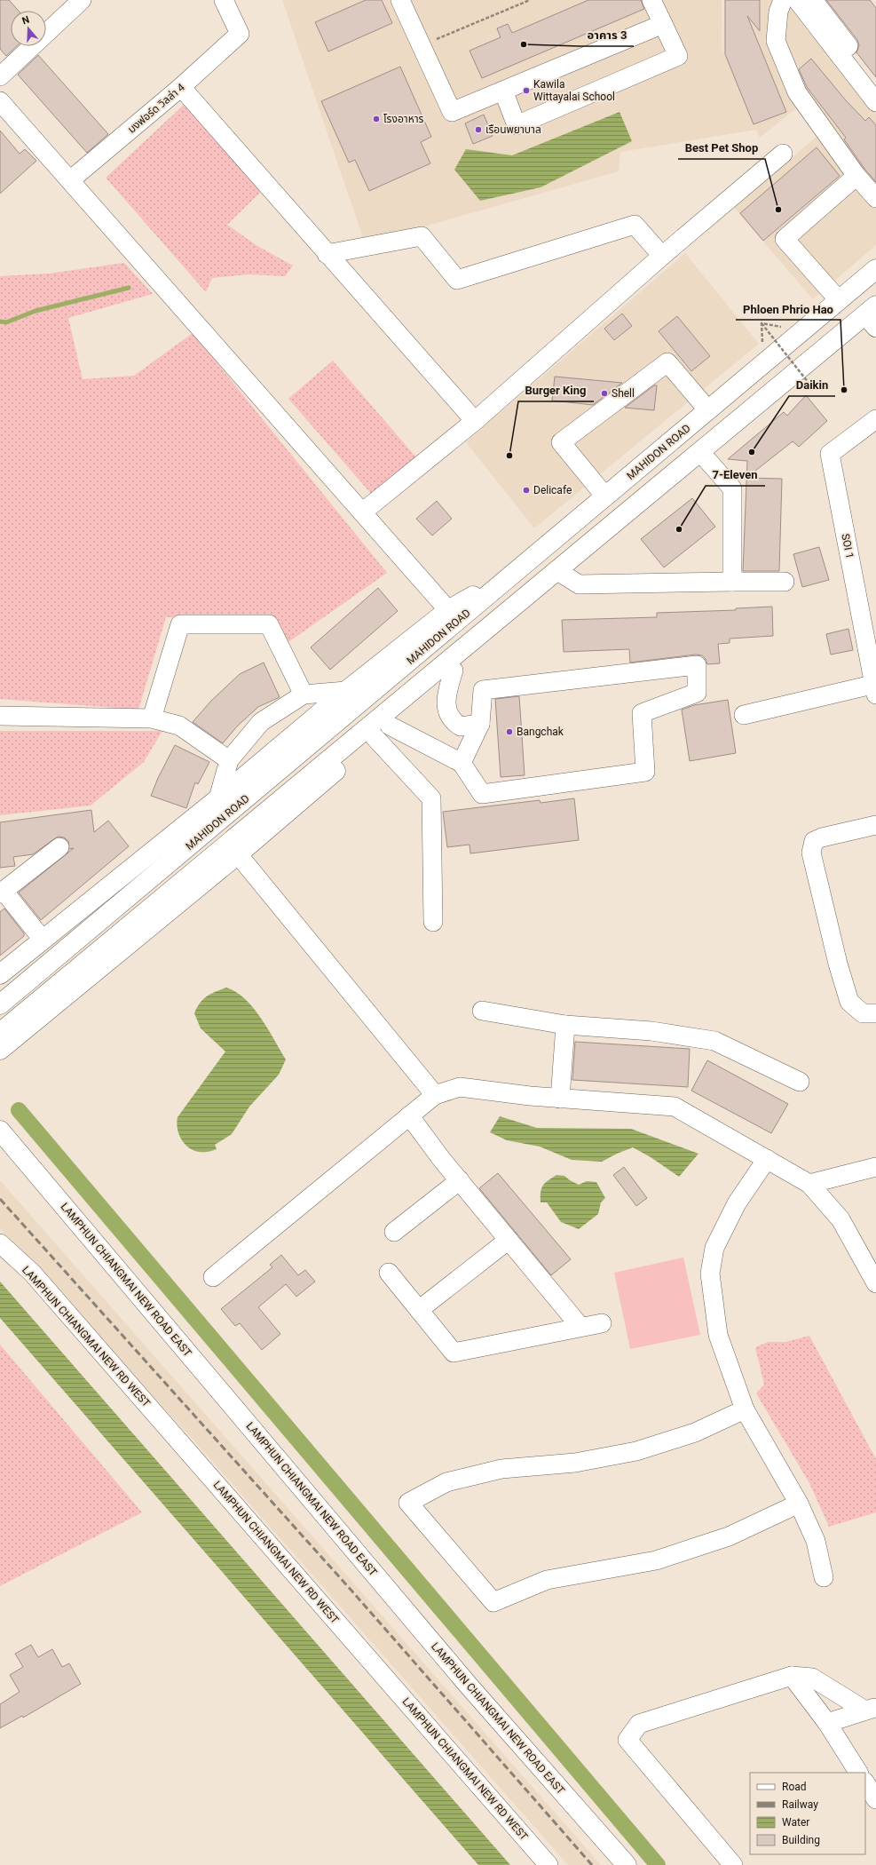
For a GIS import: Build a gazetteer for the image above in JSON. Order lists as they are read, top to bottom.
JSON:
{
  "streets": {
    "main road": ["MAHIDON ROAD", "LAMPHUN CHIANGMAI NEW ROAD EAST"],
    "street": ["มงฟอร์ด วิลล่า 4", "SOI 1", "LAMPHUN CHIANGMAI NEW RD WEST"]
  },
  "places": [
    "อาคาร 3",
    "Kawila Wittayalai School",
    "โรงอาหาร",
    "เรือนพยาบาล",
    "Best Pet Shop",
    "Phloen Phrio Hao",
    "Shell",
    "Daikin",
    "Burger King",
    "Delicafe",
    "7-Eleven",
    "Bangchak"
  ],
  "legend": [
    "Road",
    "Railway",
    "Water",
    "Building"
  ],
  "north": "top"
}
